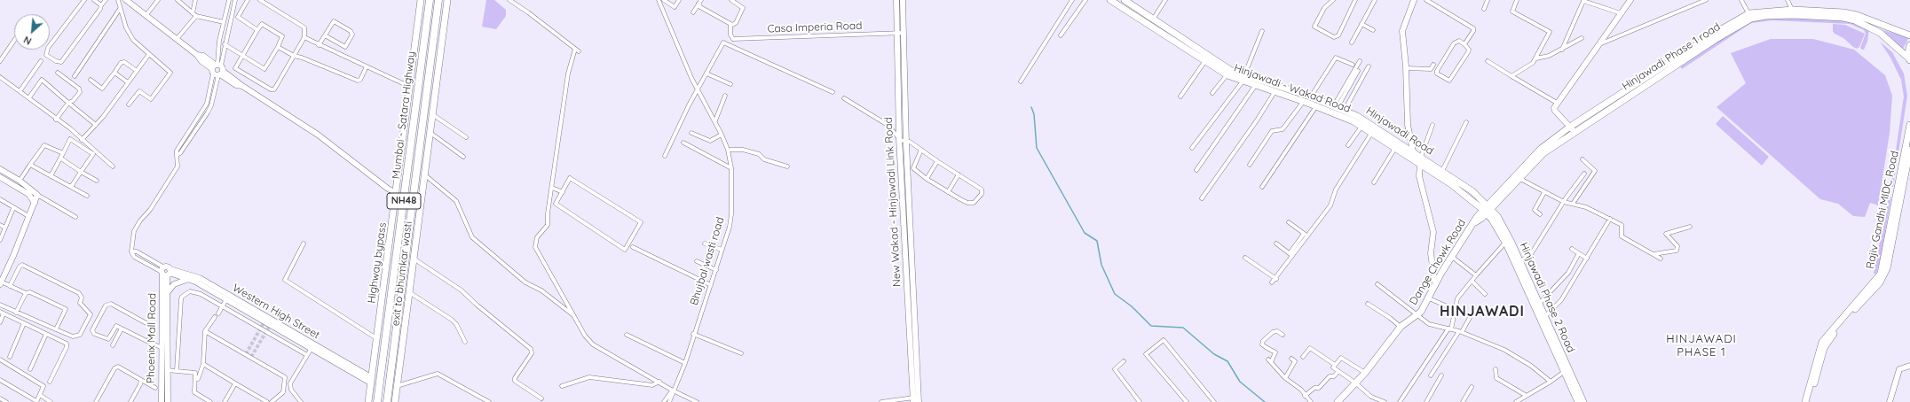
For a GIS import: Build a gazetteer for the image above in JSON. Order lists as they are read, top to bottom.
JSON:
{
  "streets": {
    "highway": ["Mumbai - Satara Highway", "NH48"],
    "main road": [
      "Hinjawadi Phase 1 road",
      "Hinjawadi - Wakad Road",
      "Hinjawadi Road",
      "Rajiv Gandhi MIDC Road",
      "Dange Chowk Road",
      "Highway bypass",
      "exit to bhumkar wasti",
      "Hinjawadi Phase 2 Road"
    ],
    "street": [
      "Casa Imperia Road",
      "New Wakad - Hinjawadi Link Road",
      "Bhujbal wasti road",
      "Western High Street",
      "Phoenix Mall Road"
    ]
  },
  "crossings": [
    ["Casa Imperia Road", "New Wakad - Hinjawadi Link Road"],
    ["Hinjawadi Phase 1 road", "Hinjawadi - Wakad Road"],
    ["Hinjawadi Phase 1 road", "Hinjawadi Road"],
    ["Hinjawadi Phase 1 road", "Dange Chowk Road"],
    ["Hinjawadi Phase 1 road", "Hinjawadi Phase 2 Road"],
    ["Hinjawadi - Wakad Road", "Hinjawadi Road"],
    ["Hinjawadi - Wakad Road", "Dange Chowk Road"],
    ["Hinjawadi - Wakad Road", "Hinjawadi Phase 2 Road"],
    ["Hinjawadi Road", "Dange Chowk Road"],
    ["Hinjawadi Road", "Hinjawadi Phase 2 Road"],
    ["Dange Chowk Road", "Hinjawadi Phase 2 Road"],
    ["Highway bypass", "Western High Street"],
    ["Western High Street", "Phoenix Mall Road"]
  ],
  "districts": ["HINJAWADI", "HINJAWADI PHASE 1"],
  "north": "bottom left"
}
